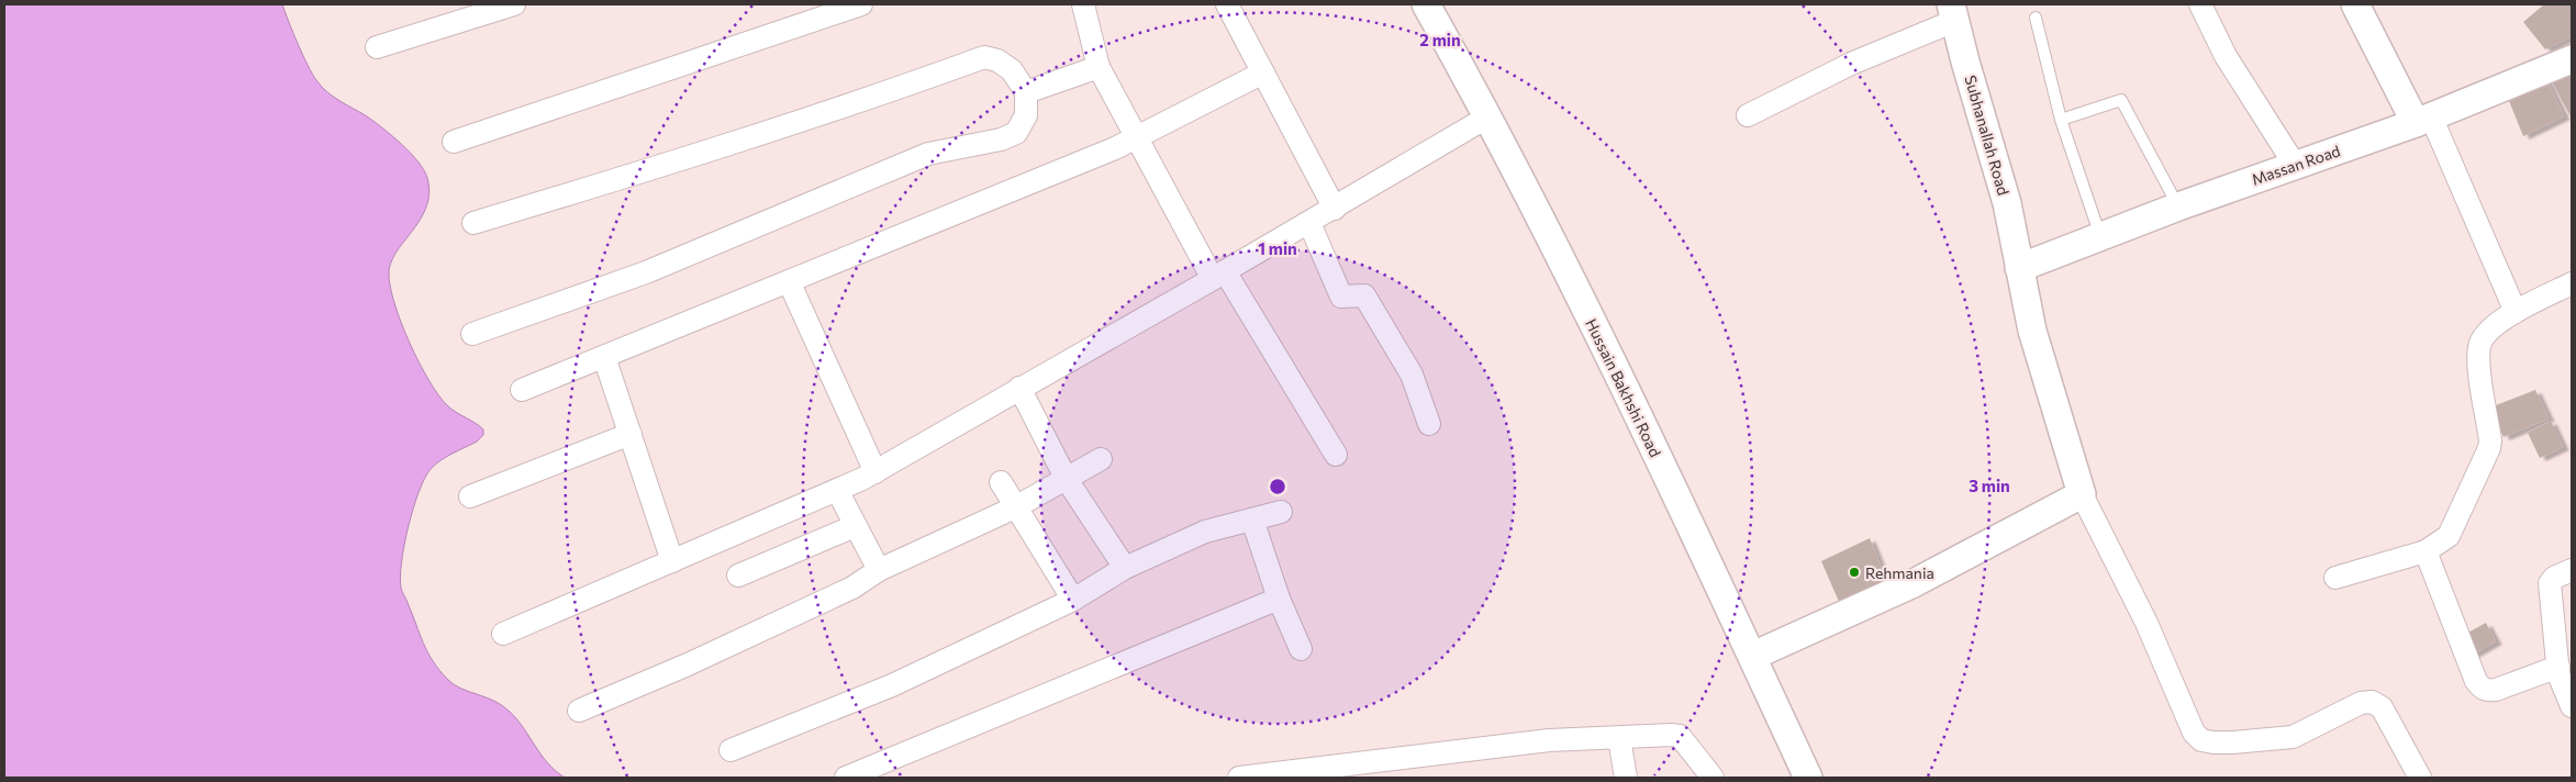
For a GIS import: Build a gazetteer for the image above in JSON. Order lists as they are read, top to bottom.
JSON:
{
  "streets": {
    "street": ["Subhanallah Road", "Massan Road", "Hussain Bakhshi Road"]
  },
  "crossings": [
    ["Subhanallah Road", "Massan Road"]
  ],
  "places": ["Rehmania"],
  "rings": ["2 min", "1 min", "3 min"]
}
